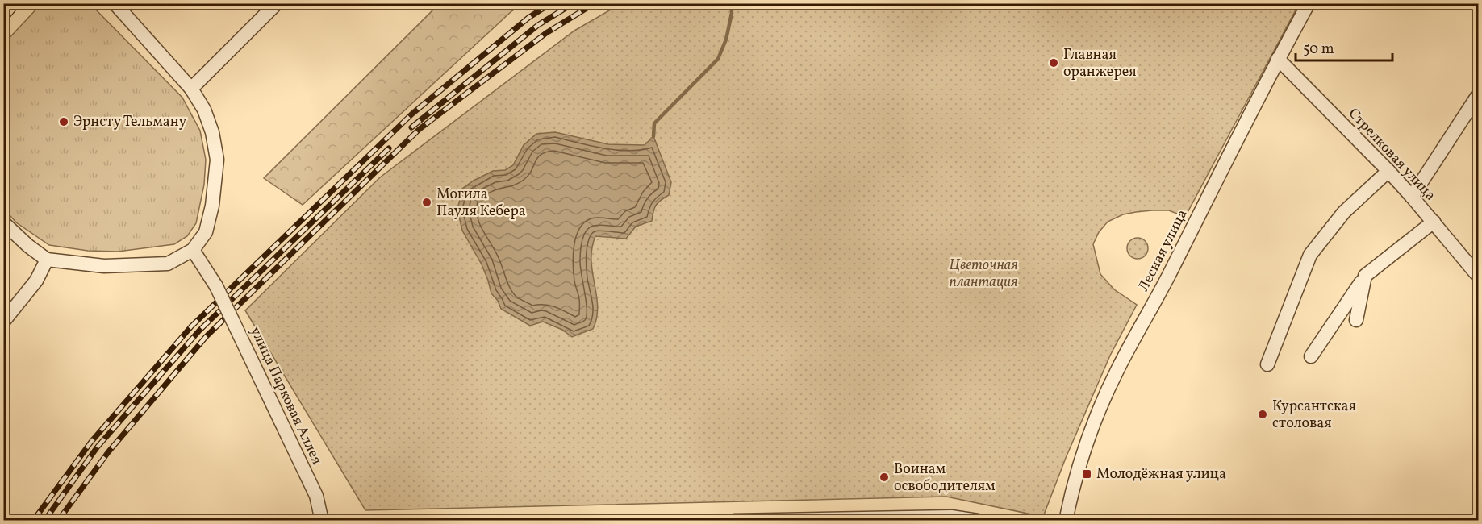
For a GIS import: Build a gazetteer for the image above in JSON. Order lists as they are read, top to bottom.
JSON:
{
  "streets": {
    "street": ["Стрелковая улица", "Лесная улица", "улица Парковая Аллея"]
  },
  "crossings": [
    ["Стрелковая улица", "Лесная улица"]
  ],
  "parks": ["Цветочная плантация"],
  "places": {
    "other": [
      "Главная оранжерея",
      "Эрнсту Тельману",
      "Могила Пауля Кебера",
      "Курсантская столовая",
      "Воинам освободителям"
    ],
    "transit": ["Молодёжная улица"]
  },
  "scale_bar": "50 m"
}
